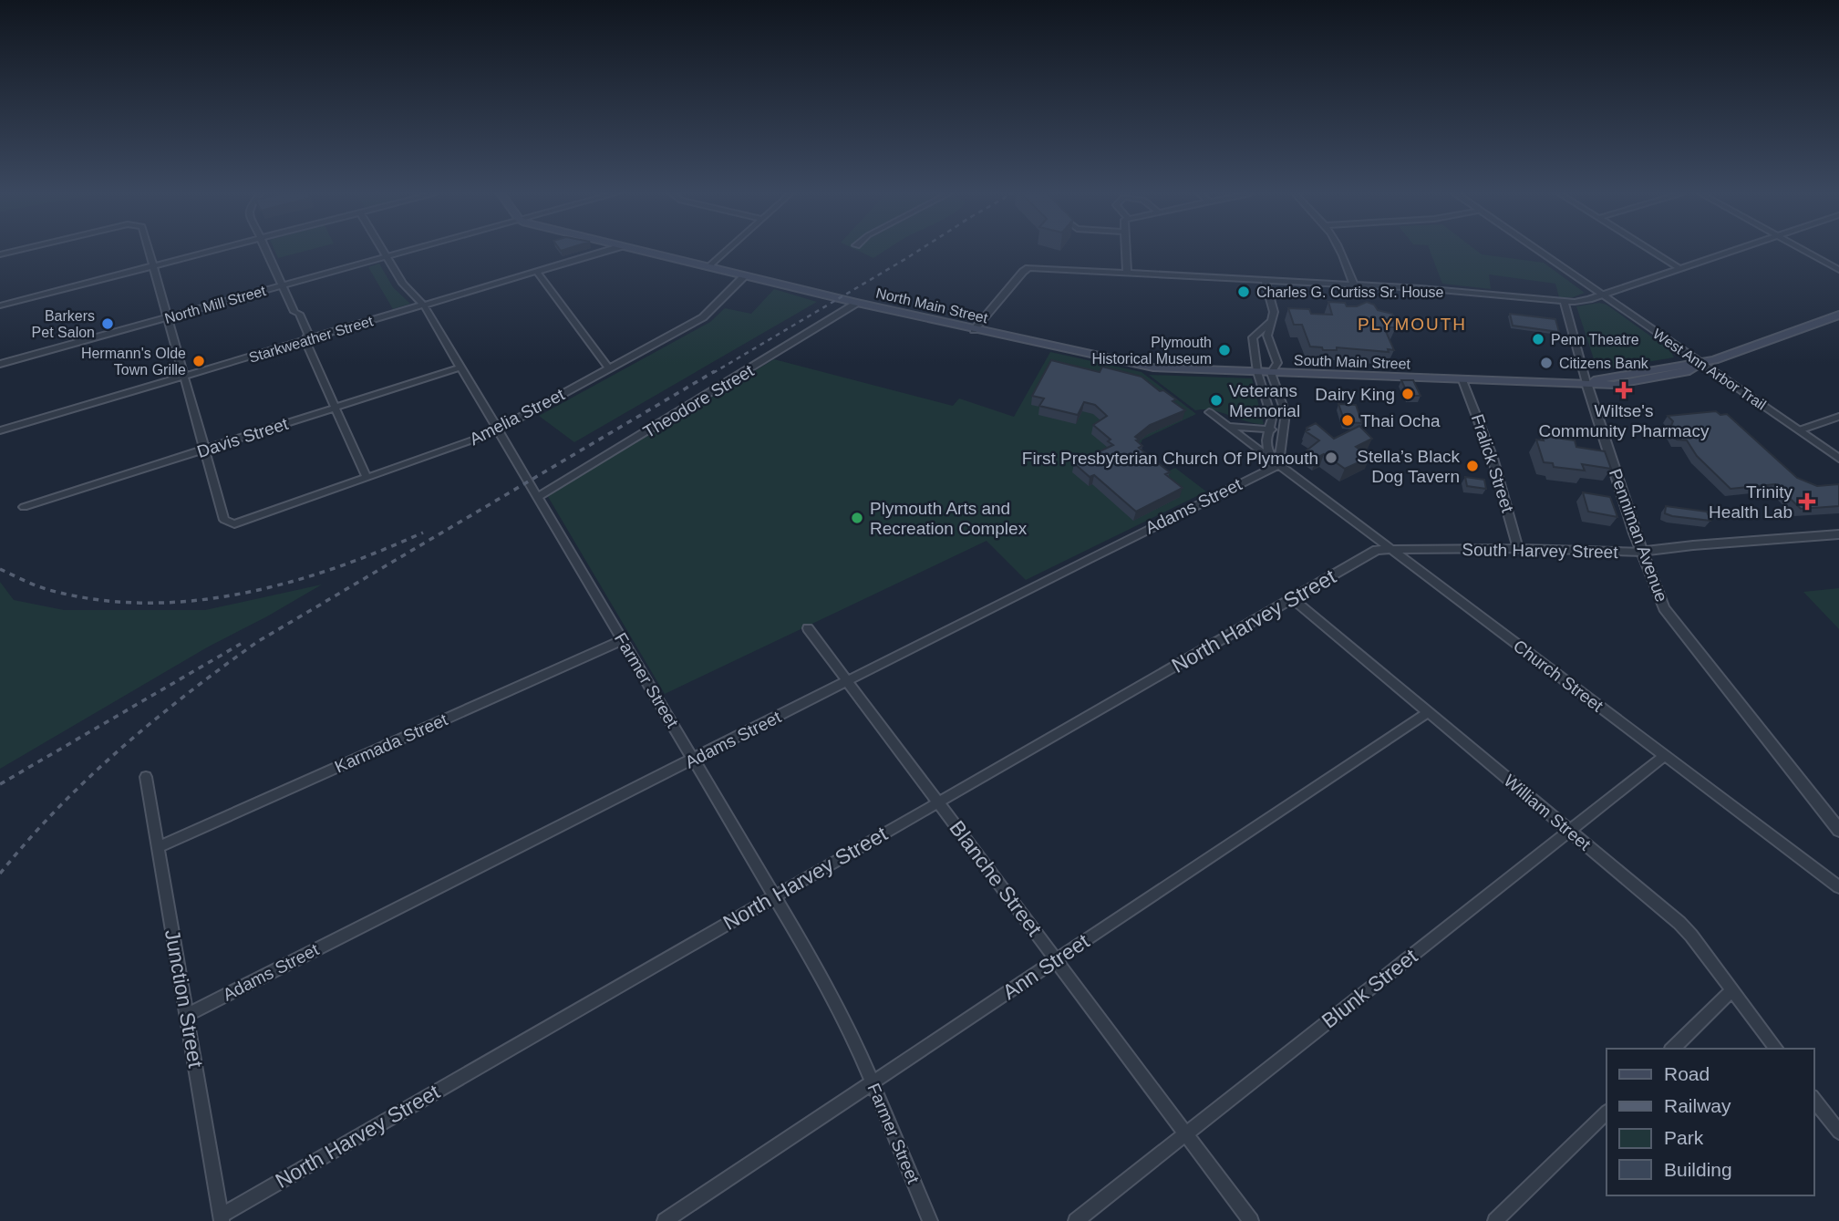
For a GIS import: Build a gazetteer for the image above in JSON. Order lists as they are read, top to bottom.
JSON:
{
  "streets": {
    "main road": ["North Main Street", "South Main Street"],
    "street": [
      "North Mill Street",
      "Starkweather Street",
      "West Ann Arbor Trail",
      "Theodore Street",
      "Amelia Street",
      "Davis Street",
      "Fralick Street",
      "Adams Street",
      "Penniman Avenue",
      "South Harvey Street",
      "North Harvey Street",
      "Church Street",
      "Farmer Street",
      "Karmada Street",
      "William Street",
      "Blanche Street",
      "Ann Street",
      "Blunk Street",
      "Junction Street"
    ]
  },
  "crossings": [
    ["North Mill Street", "Farmer Street"],
    ["North Main Street", "South Main Street"],
    ["North Main Street", "Theodore Street"],
    ["North Main Street", "Amelia Street"],
    ["Starkweather Street", "Farmer Street"],
    ["South Main Street", "West Ann Arbor Trail"],
    ["South Main Street", "Fralick Street"],
    ["South Main Street", "Penniman Avenue"],
    ["Theodore Street", "Farmer Street"],
    ["Amelia Street", "Davis Street"],
    ["Amelia Street", "Farmer Street"],
    ["Davis Street", "Farmer Street"],
    ["Fralick Street", "South Harvey Street"],
    ["Adams Street", "Church Street"],
    ["Adams Street", "Farmer Street"],
    ["Adams Street", "Blanche Street"],
    ["Adams Street", "Junction Street"],
    ["Penniman Avenue", "South Harvey Street"],
    ["South Harvey Street", "North Harvey Street"],
    ["South Harvey Street", "Church Street"],
    ["North Harvey Street", "Church Street"],
    ["North Harvey Street", "Farmer Street"],
    ["North Harvey Street", "William Street"],
    ["North Harvey Street", "Blanche Street"],
    ["North Harvey Street", "Junction Street"],
    ["Church Street", "Blunk Street"],
    ["Farmer Street", "Karmada Street"],
    ["Farmer Street", "Ann Street"],
    ["Karmada Street", "Junction Street"],
    ["William Street", "Ann Street"],
    ["William Street", "Blunk Street"],
    ["Blanche Street", "Ann Street"],
    ["Blanche Street", "Blunk Street"]
  ],
  "districts": ["PLYMOUTH"],
  "places": {
    "other": [
      "Charles G. Curtiss Sr. House",
      "Barkers Pet Salon",
      "Penn Theatre",
      "Plymouth Historical Museum",
      "Hermann's Olde Town Grille",
      "Citizens Bank",
      "Dairy King",
      "Veterans Memorial",
      "Thai Ocha",
      "First Presbyterian Church Of Plymouth",
      "Stella’s Black Dog Tavern",
      "Plymouth Arts and Recreation Complex"
    ],
    "health": ["Wiltse's Community Pharmacy", "Trinity Health Lab"]
  },
  "legend": [
    "Road",
    "Railway",
    "Park",
    "Building"
  ]
}
